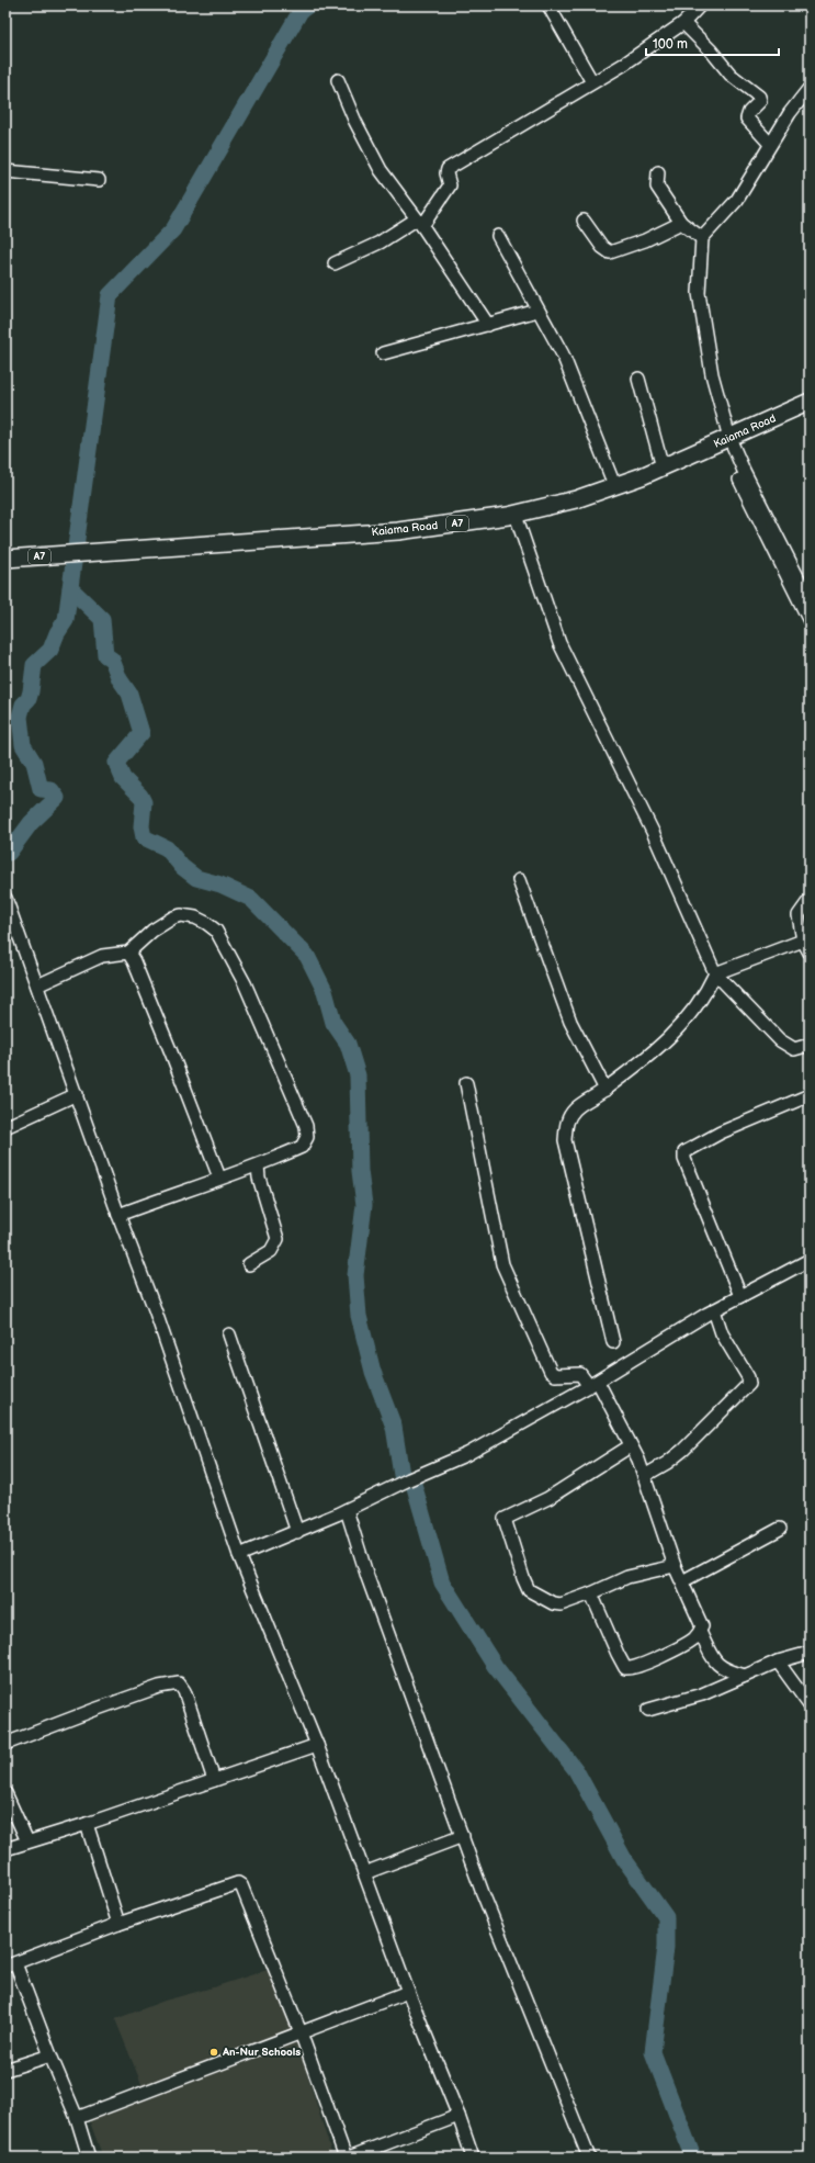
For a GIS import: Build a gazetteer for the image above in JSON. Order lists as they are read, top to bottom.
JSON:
{
  "streets": {
    "highway": ["Kaiama Road", "A7"]
  },
  "places": ["An-Nur Schools"],
  "scale_bar": "100 m"
}
